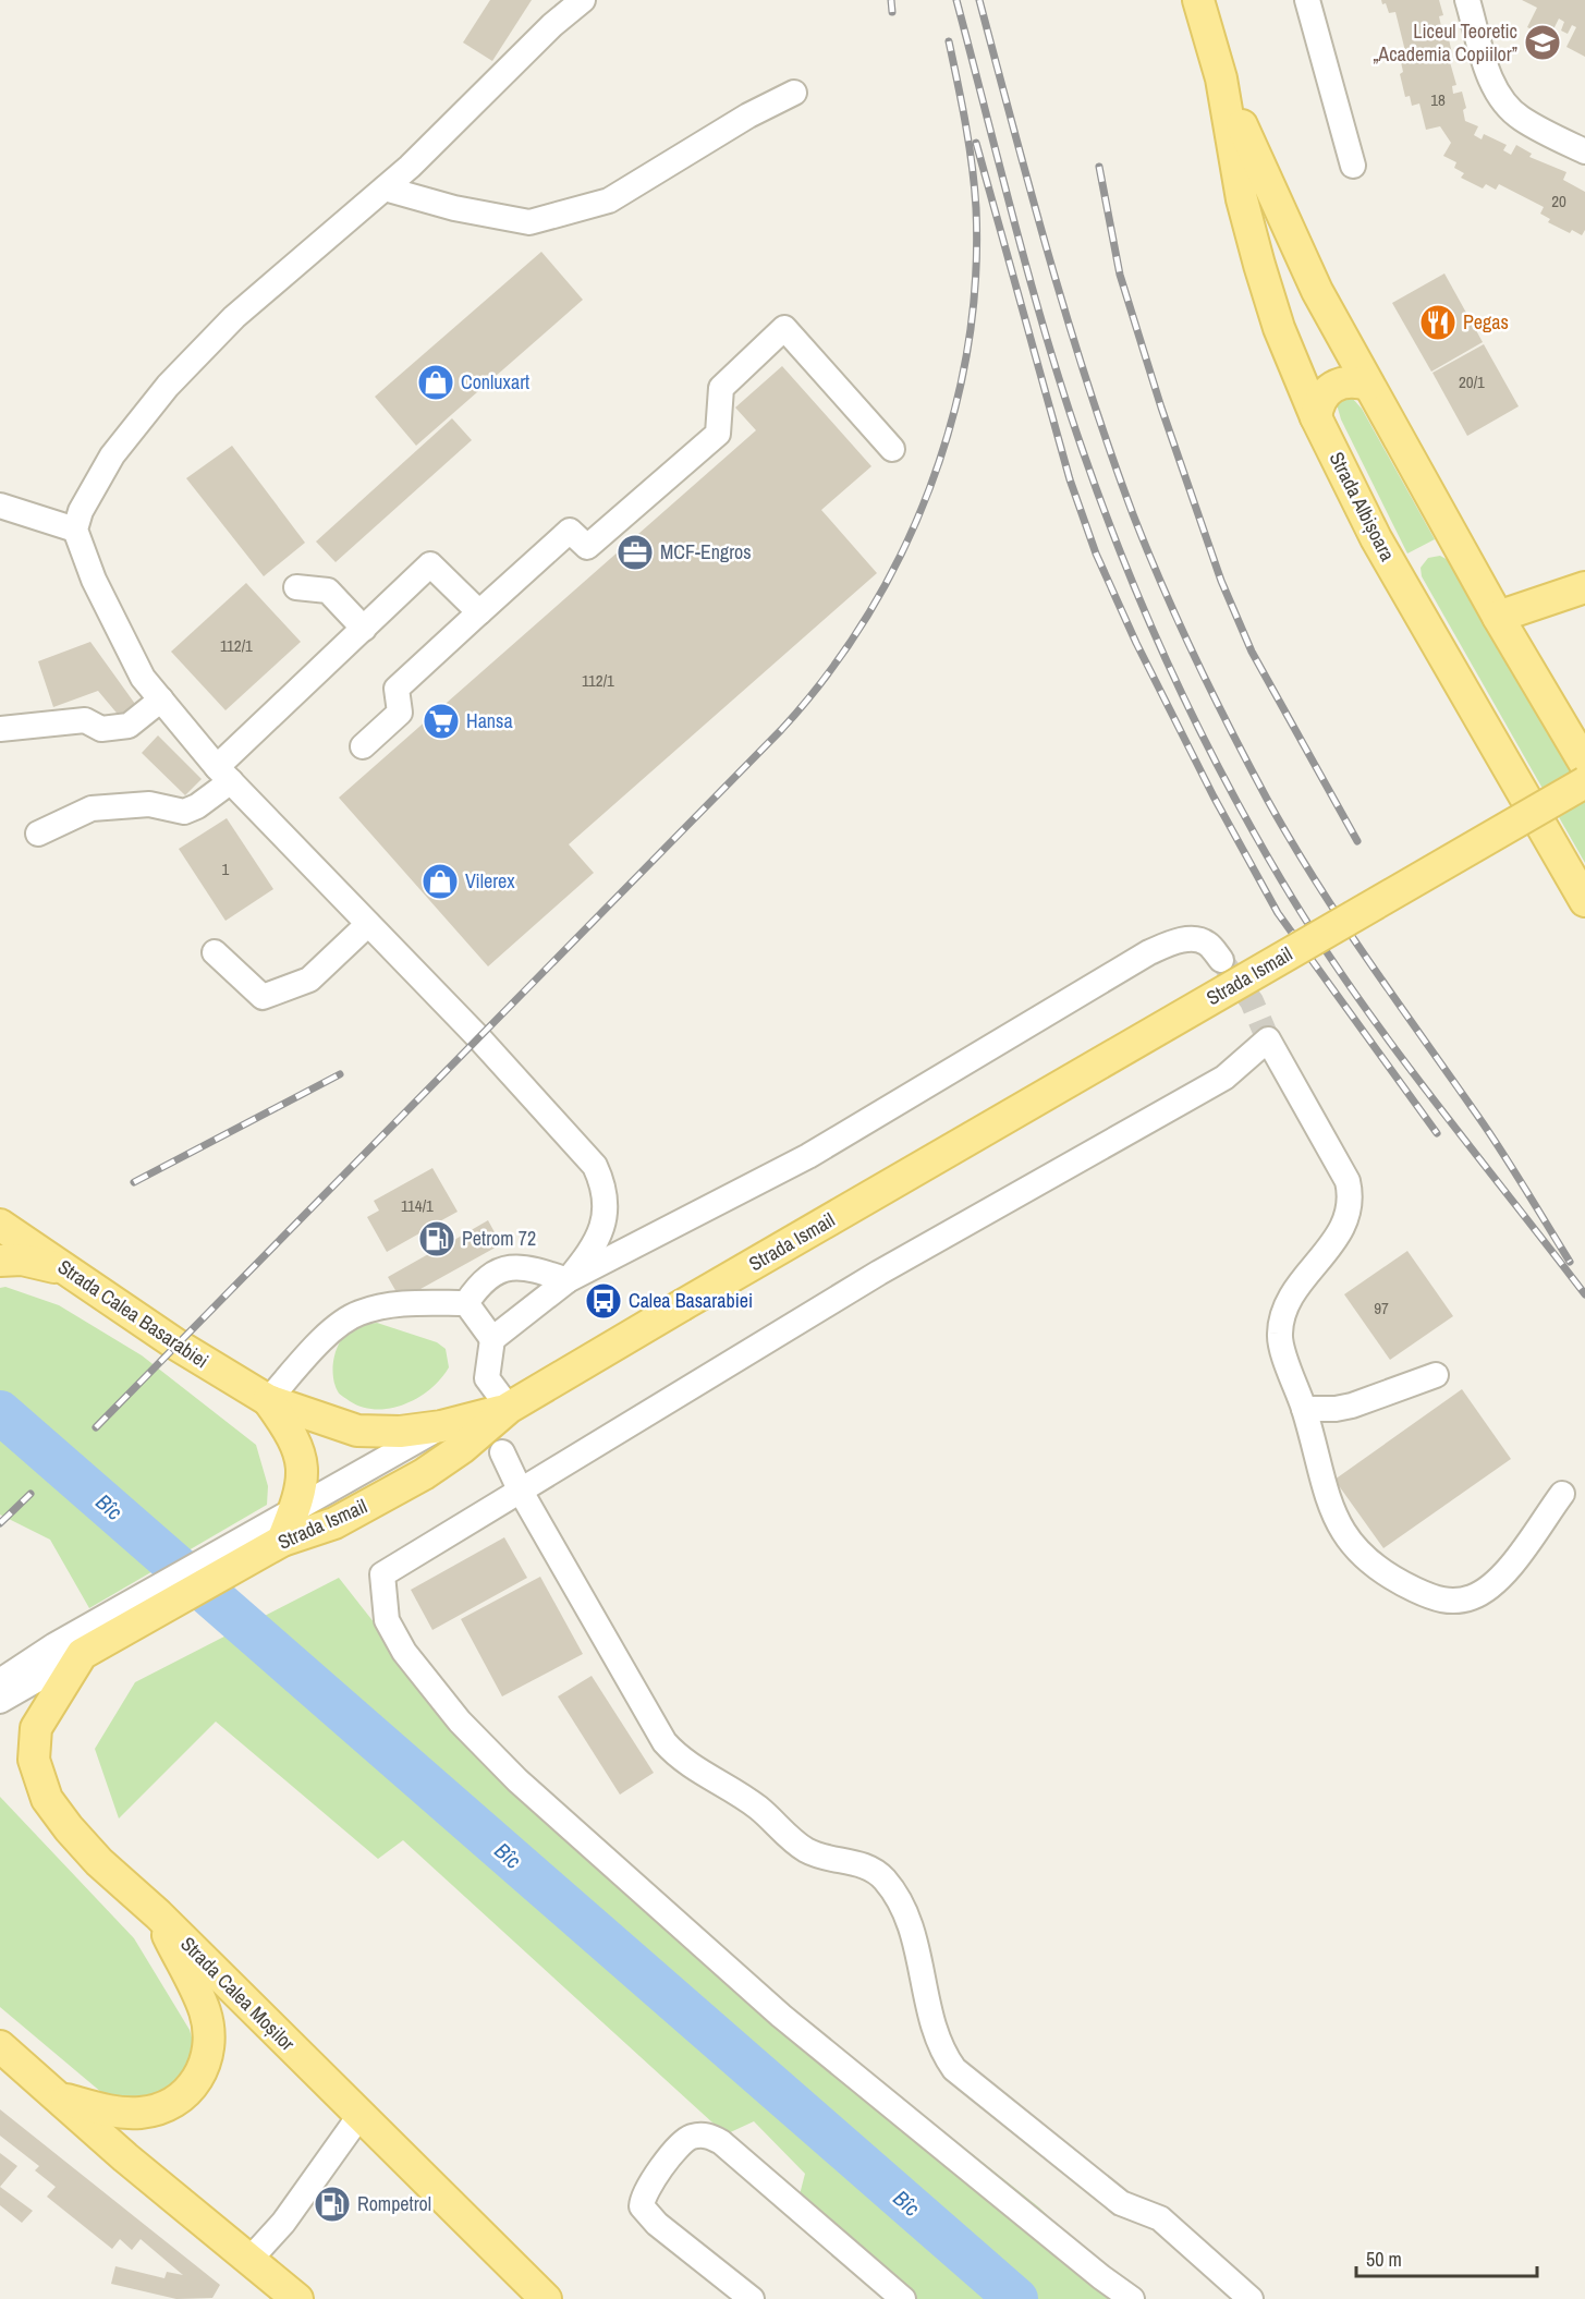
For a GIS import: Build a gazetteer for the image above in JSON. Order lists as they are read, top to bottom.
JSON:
{
  "streets": {
    "main road": [
      "Strada Albișoara",
      "Strada Ismail",
      "Strada Calea Basarabiei",
      "Strada Calea Moșilor"
    ]
  },
  "crossings": [
    ["Strada Ismail", "Strada Calea Basarabiei"],
    ["Strada Ismail", "Strada Calea Moșilor"]
  ],
  "water": ["Bîc"],
  "places": {
    "school or university": ["Liceul Teoretic „Academia Copiilor”"],
    "restaurant": ["Pegas"],
    "shop": ["Conluxart", "Vilerex"],
    "office": ["MCF-Engros"],
    "supermarket": ["Hansa"],
    "fuel station": ["Petrom 72", "Rompetrol"],
    "bus stop": ["Calea Basarabiei"]
  },
  "house_numbers": [
    "18",
    "20",
    "20/1",
    "112/1",
    "112/1",
    "1",
    "114/1",
    "97"
  ],
  "scale_bar": "50 m"
}
